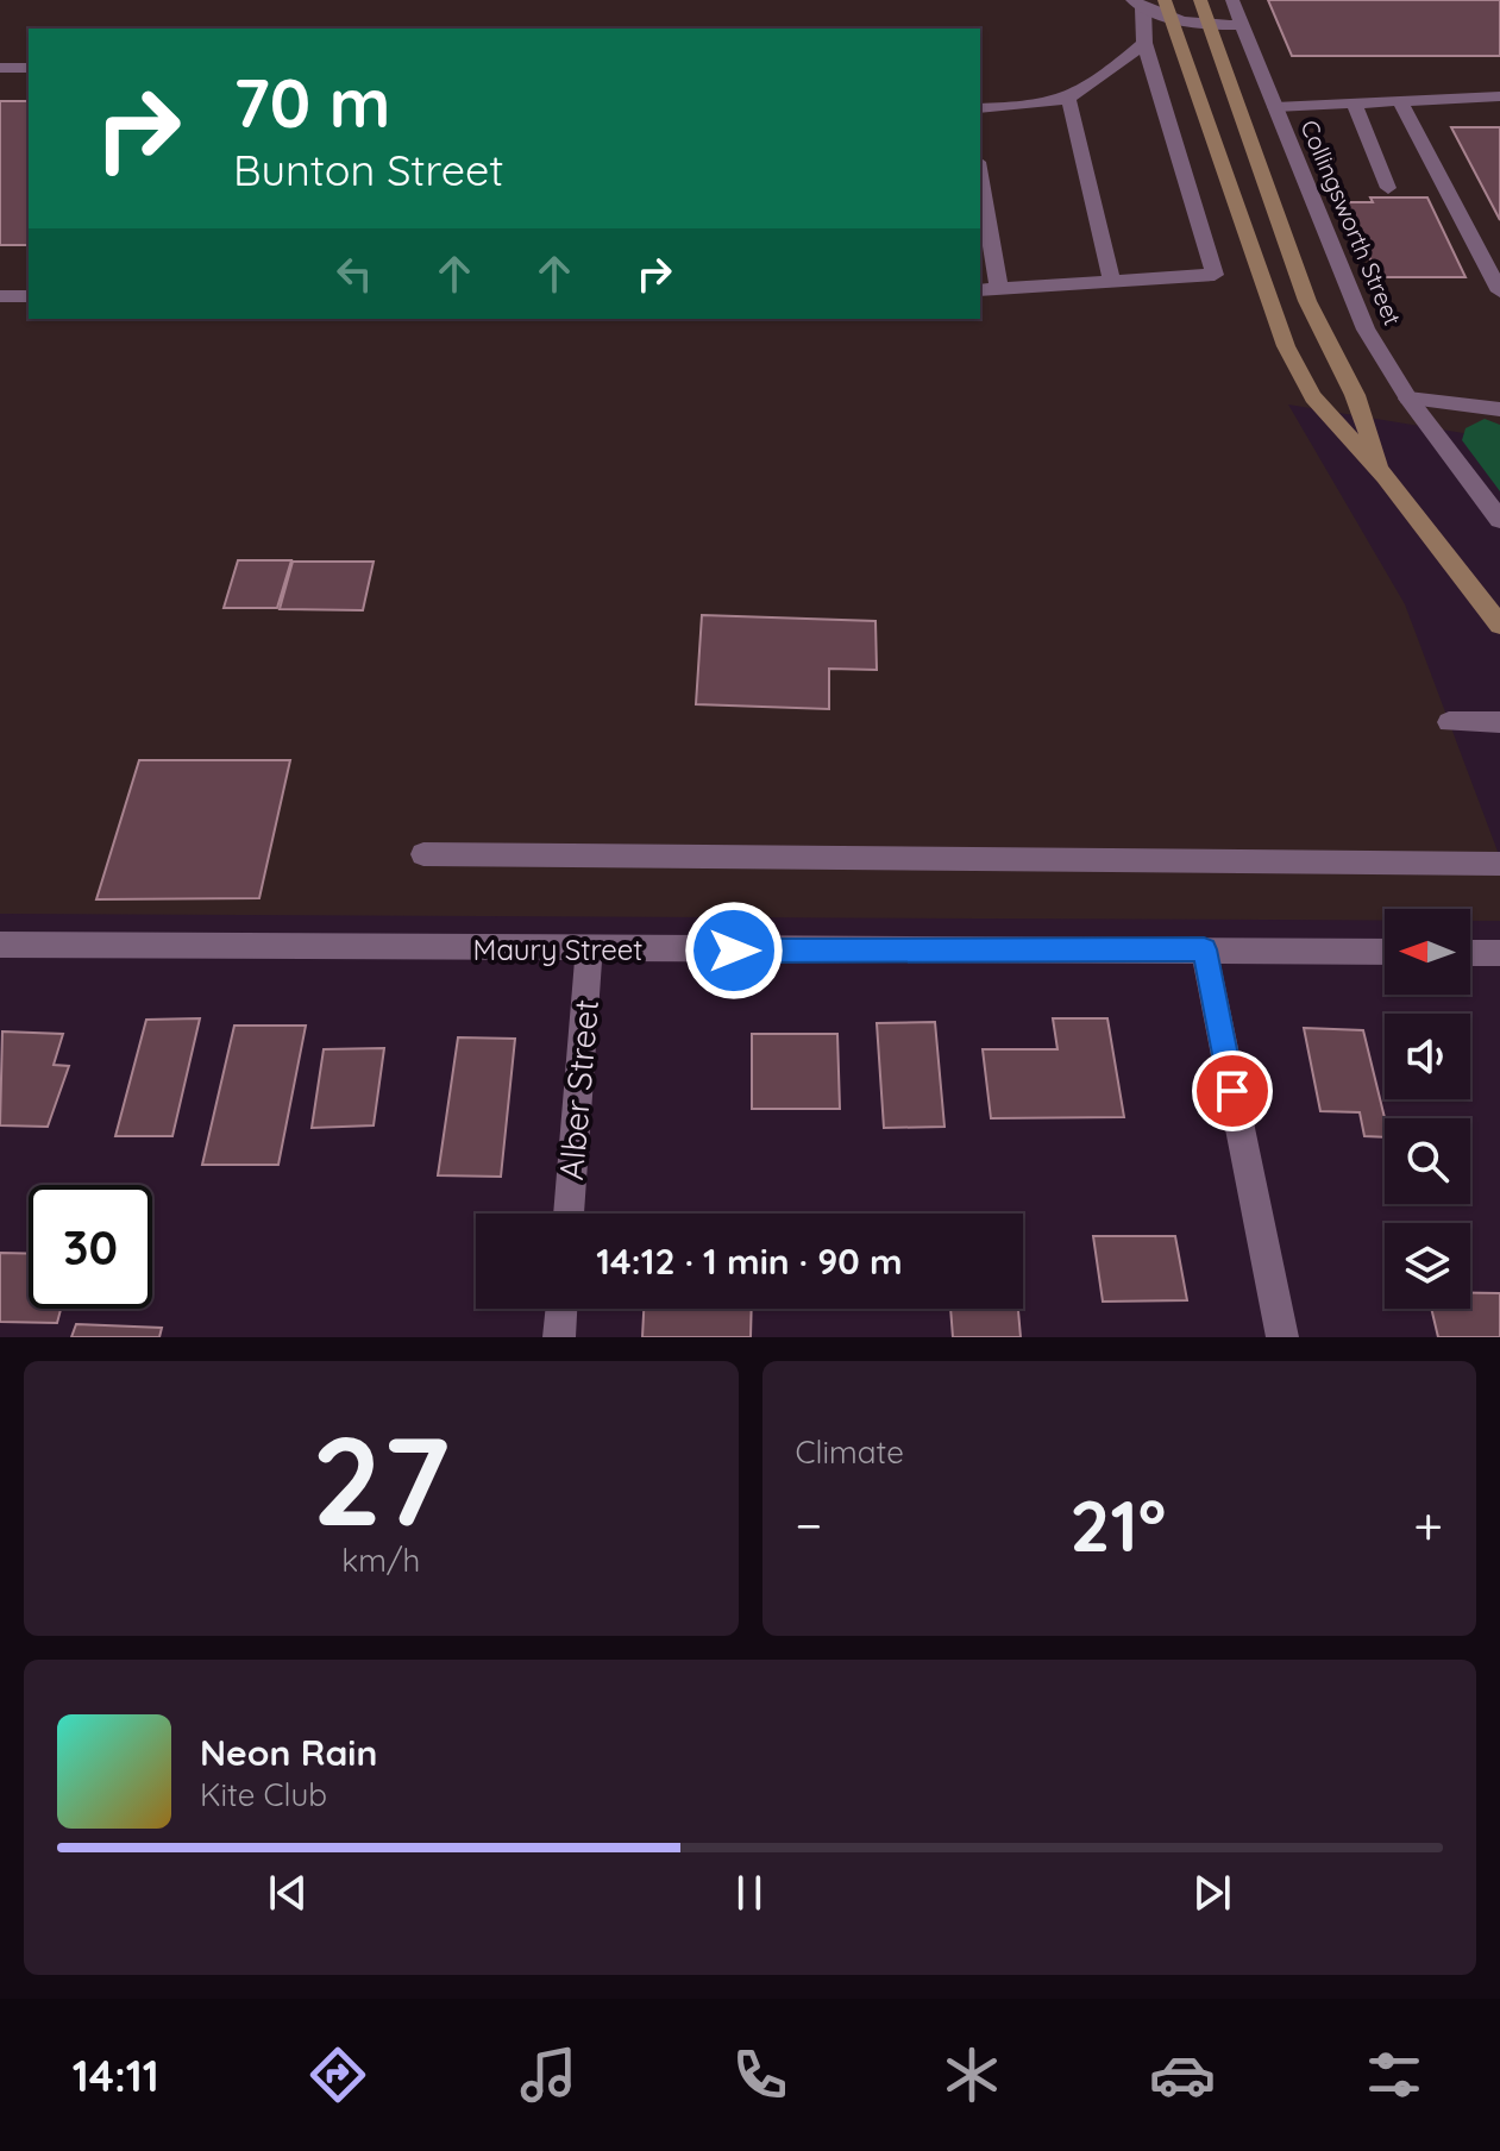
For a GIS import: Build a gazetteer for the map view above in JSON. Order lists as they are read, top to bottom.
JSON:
{
  "streets": {
    "street": ["Collingsworth Street", "Maury Street", "Alber Street"]
  },
  "crossings": [
    ["Maury Street", "Alber Street"]
  ],
  "north": "left",
  "page": {
    "turn": ["70 m", "Bunton Street"],
    "limit": "30",
    "trip": "14:12 · 1 min · 90 m",
    "tile": [
      ["27", "km/h"],
      "Climate"
    ],
    "heat": ["−", "21°", "+"],
    "song": ["Neon Rain", "Kite Club"],
    "tabs": "14:11"
  }
}
